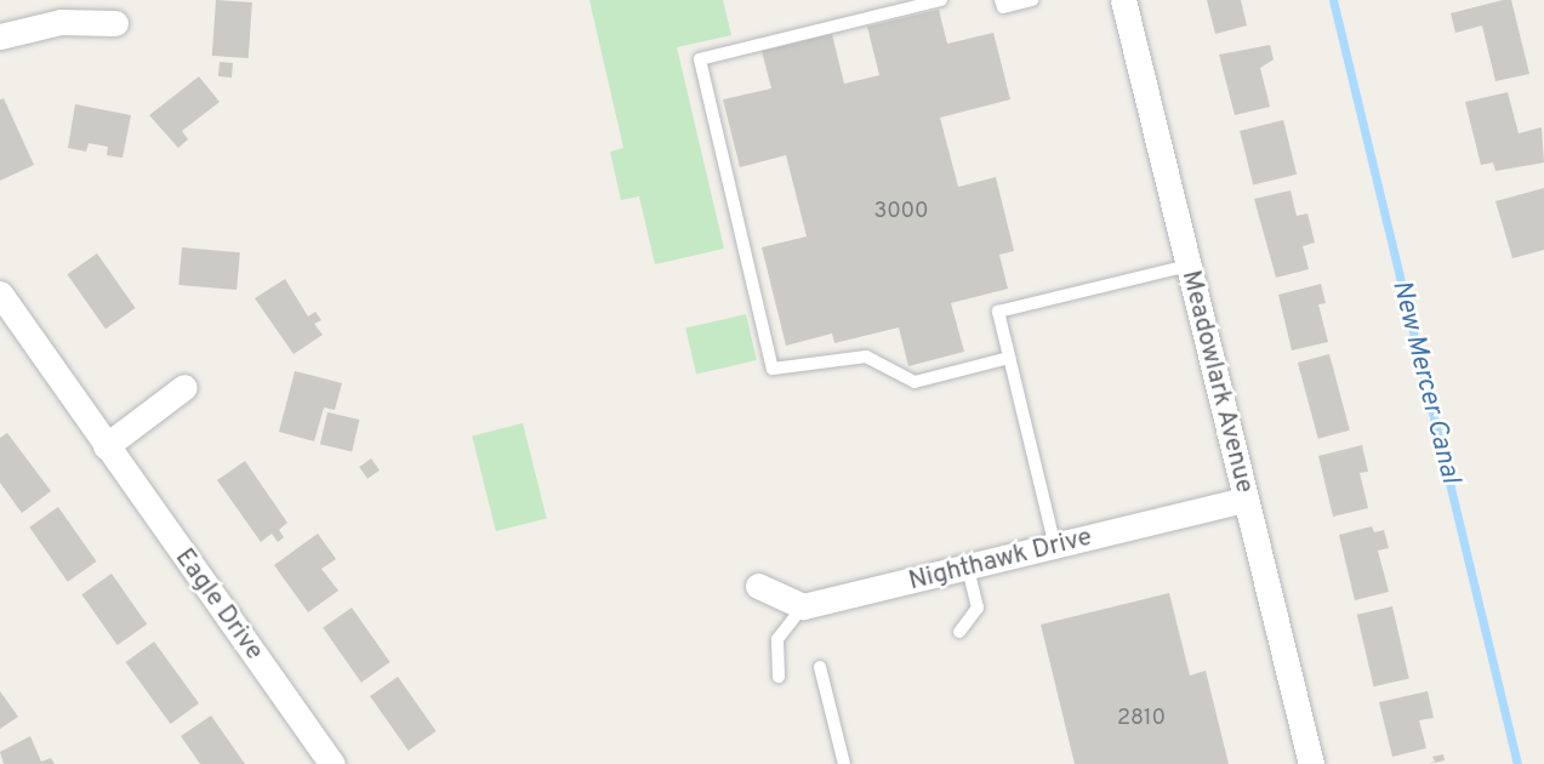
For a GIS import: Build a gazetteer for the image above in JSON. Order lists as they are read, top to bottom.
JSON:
{
  "streets": {
    "street": ["Meadowlark Avenue", "Nighthawk Drive", "Eagle Drive"]
  },
  "crossings": [
    ["Meadowlark Avenue", "Nighthawk Drive"]
  ],
  "water": ["New Mercer Canal"],
  "house_numbers": ["3000", "2810"]
}
